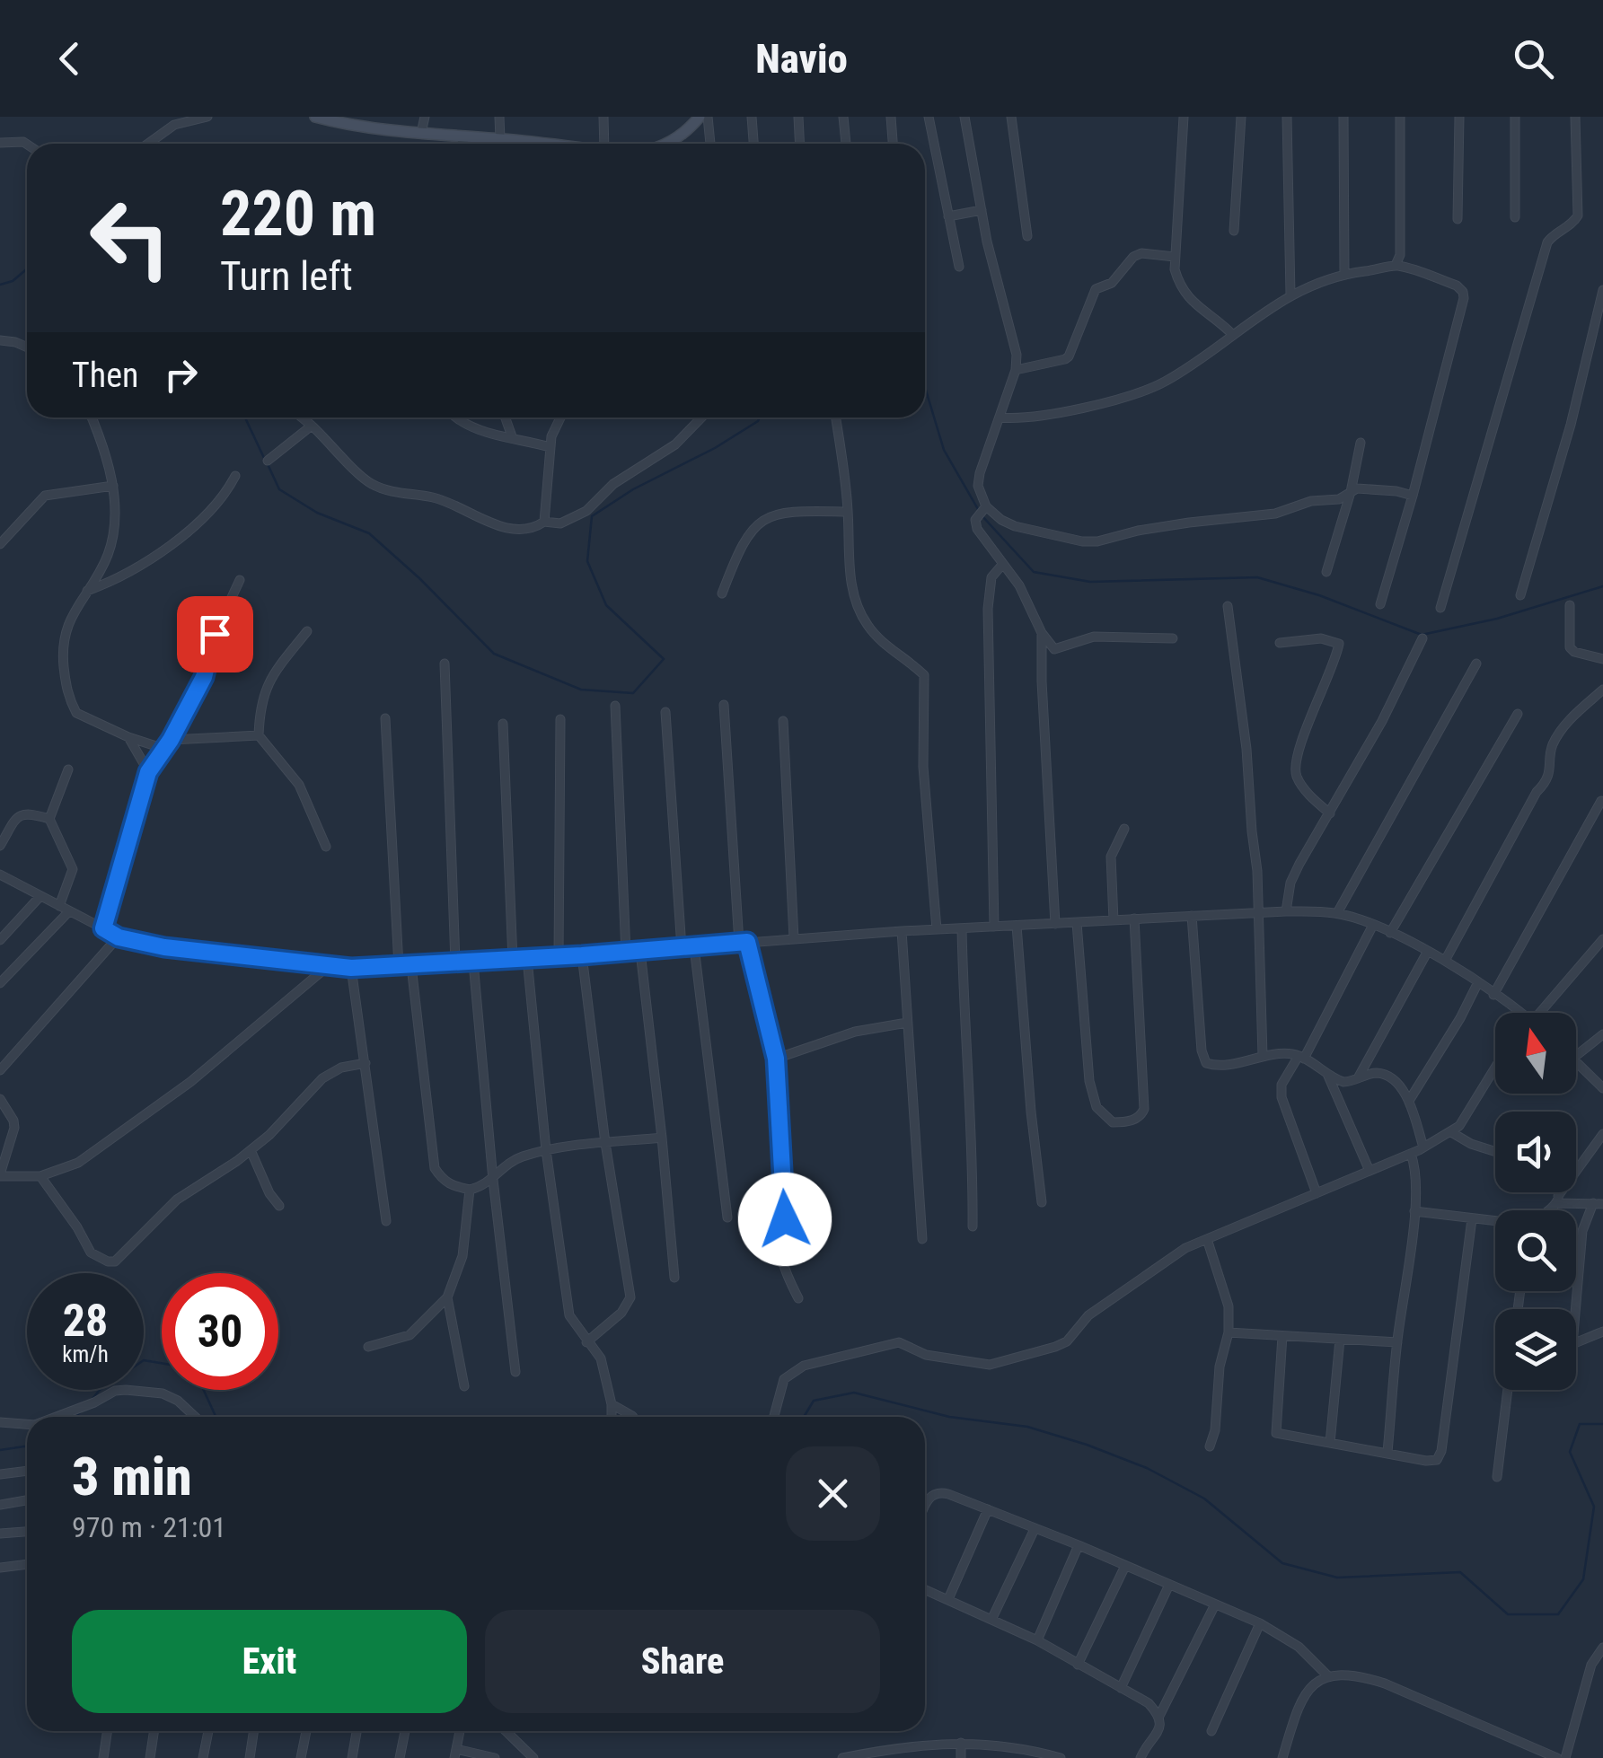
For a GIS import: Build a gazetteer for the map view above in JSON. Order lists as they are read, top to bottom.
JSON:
{
  "north": "top",
  "page": {
    "header": "Navio",
    "turn": ["220 m", "Turn left"],
    "then": "Then",
    "speed": "28 km/h",
    "limit": "30",
    "heading": ["3 min", "970 m · 21:01"],
    "buttons": ["Exit", "Share"]
  }
}
